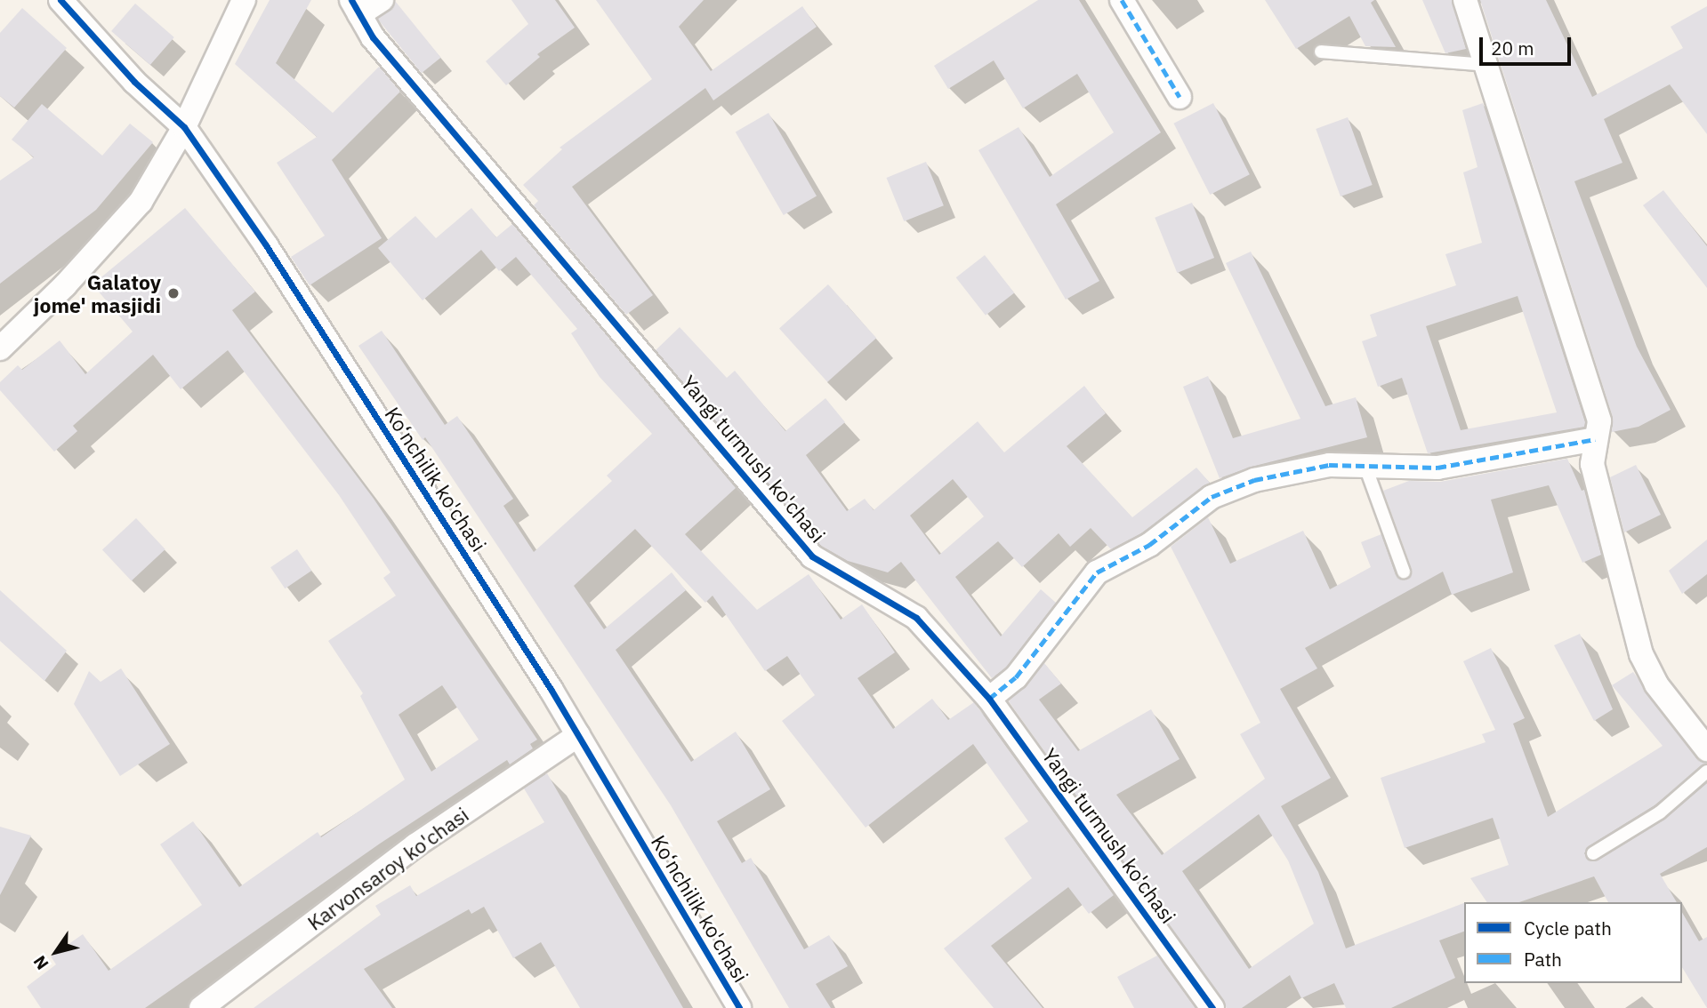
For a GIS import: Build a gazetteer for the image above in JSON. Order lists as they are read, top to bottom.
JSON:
{
  "streets": {
    "street": ["Yangi turmush ko'chasi", "Ko‘nchilik ko'chasi", "Karvonsaroy ko'chasi"]
  },
  "crossings": [
    ["Ko‘nchilik ko'chasi", "Karvonsaroy ko'chasi"]
  ],
  "places": ["Galatoy jome' masjidi"],
  "legend": ["Cycle path", "Path"],
  "scale_bar": "20 m",
  "north": "bottom left"
}
